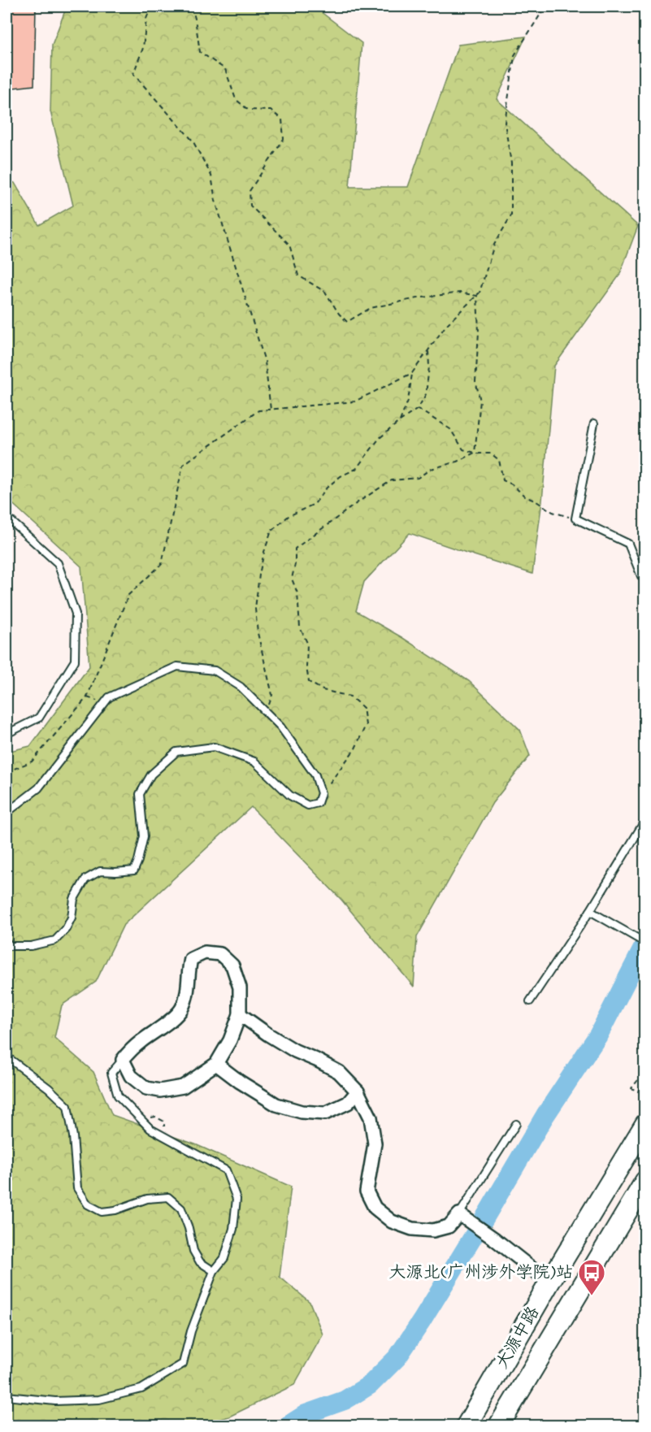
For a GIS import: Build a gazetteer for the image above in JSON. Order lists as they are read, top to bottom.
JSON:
{
  "streets": {
    "main road": ["大源中路"]
  },
  "places": {
    "bus stop": ["大源北(广州涉外学院)站"]
  }
}
